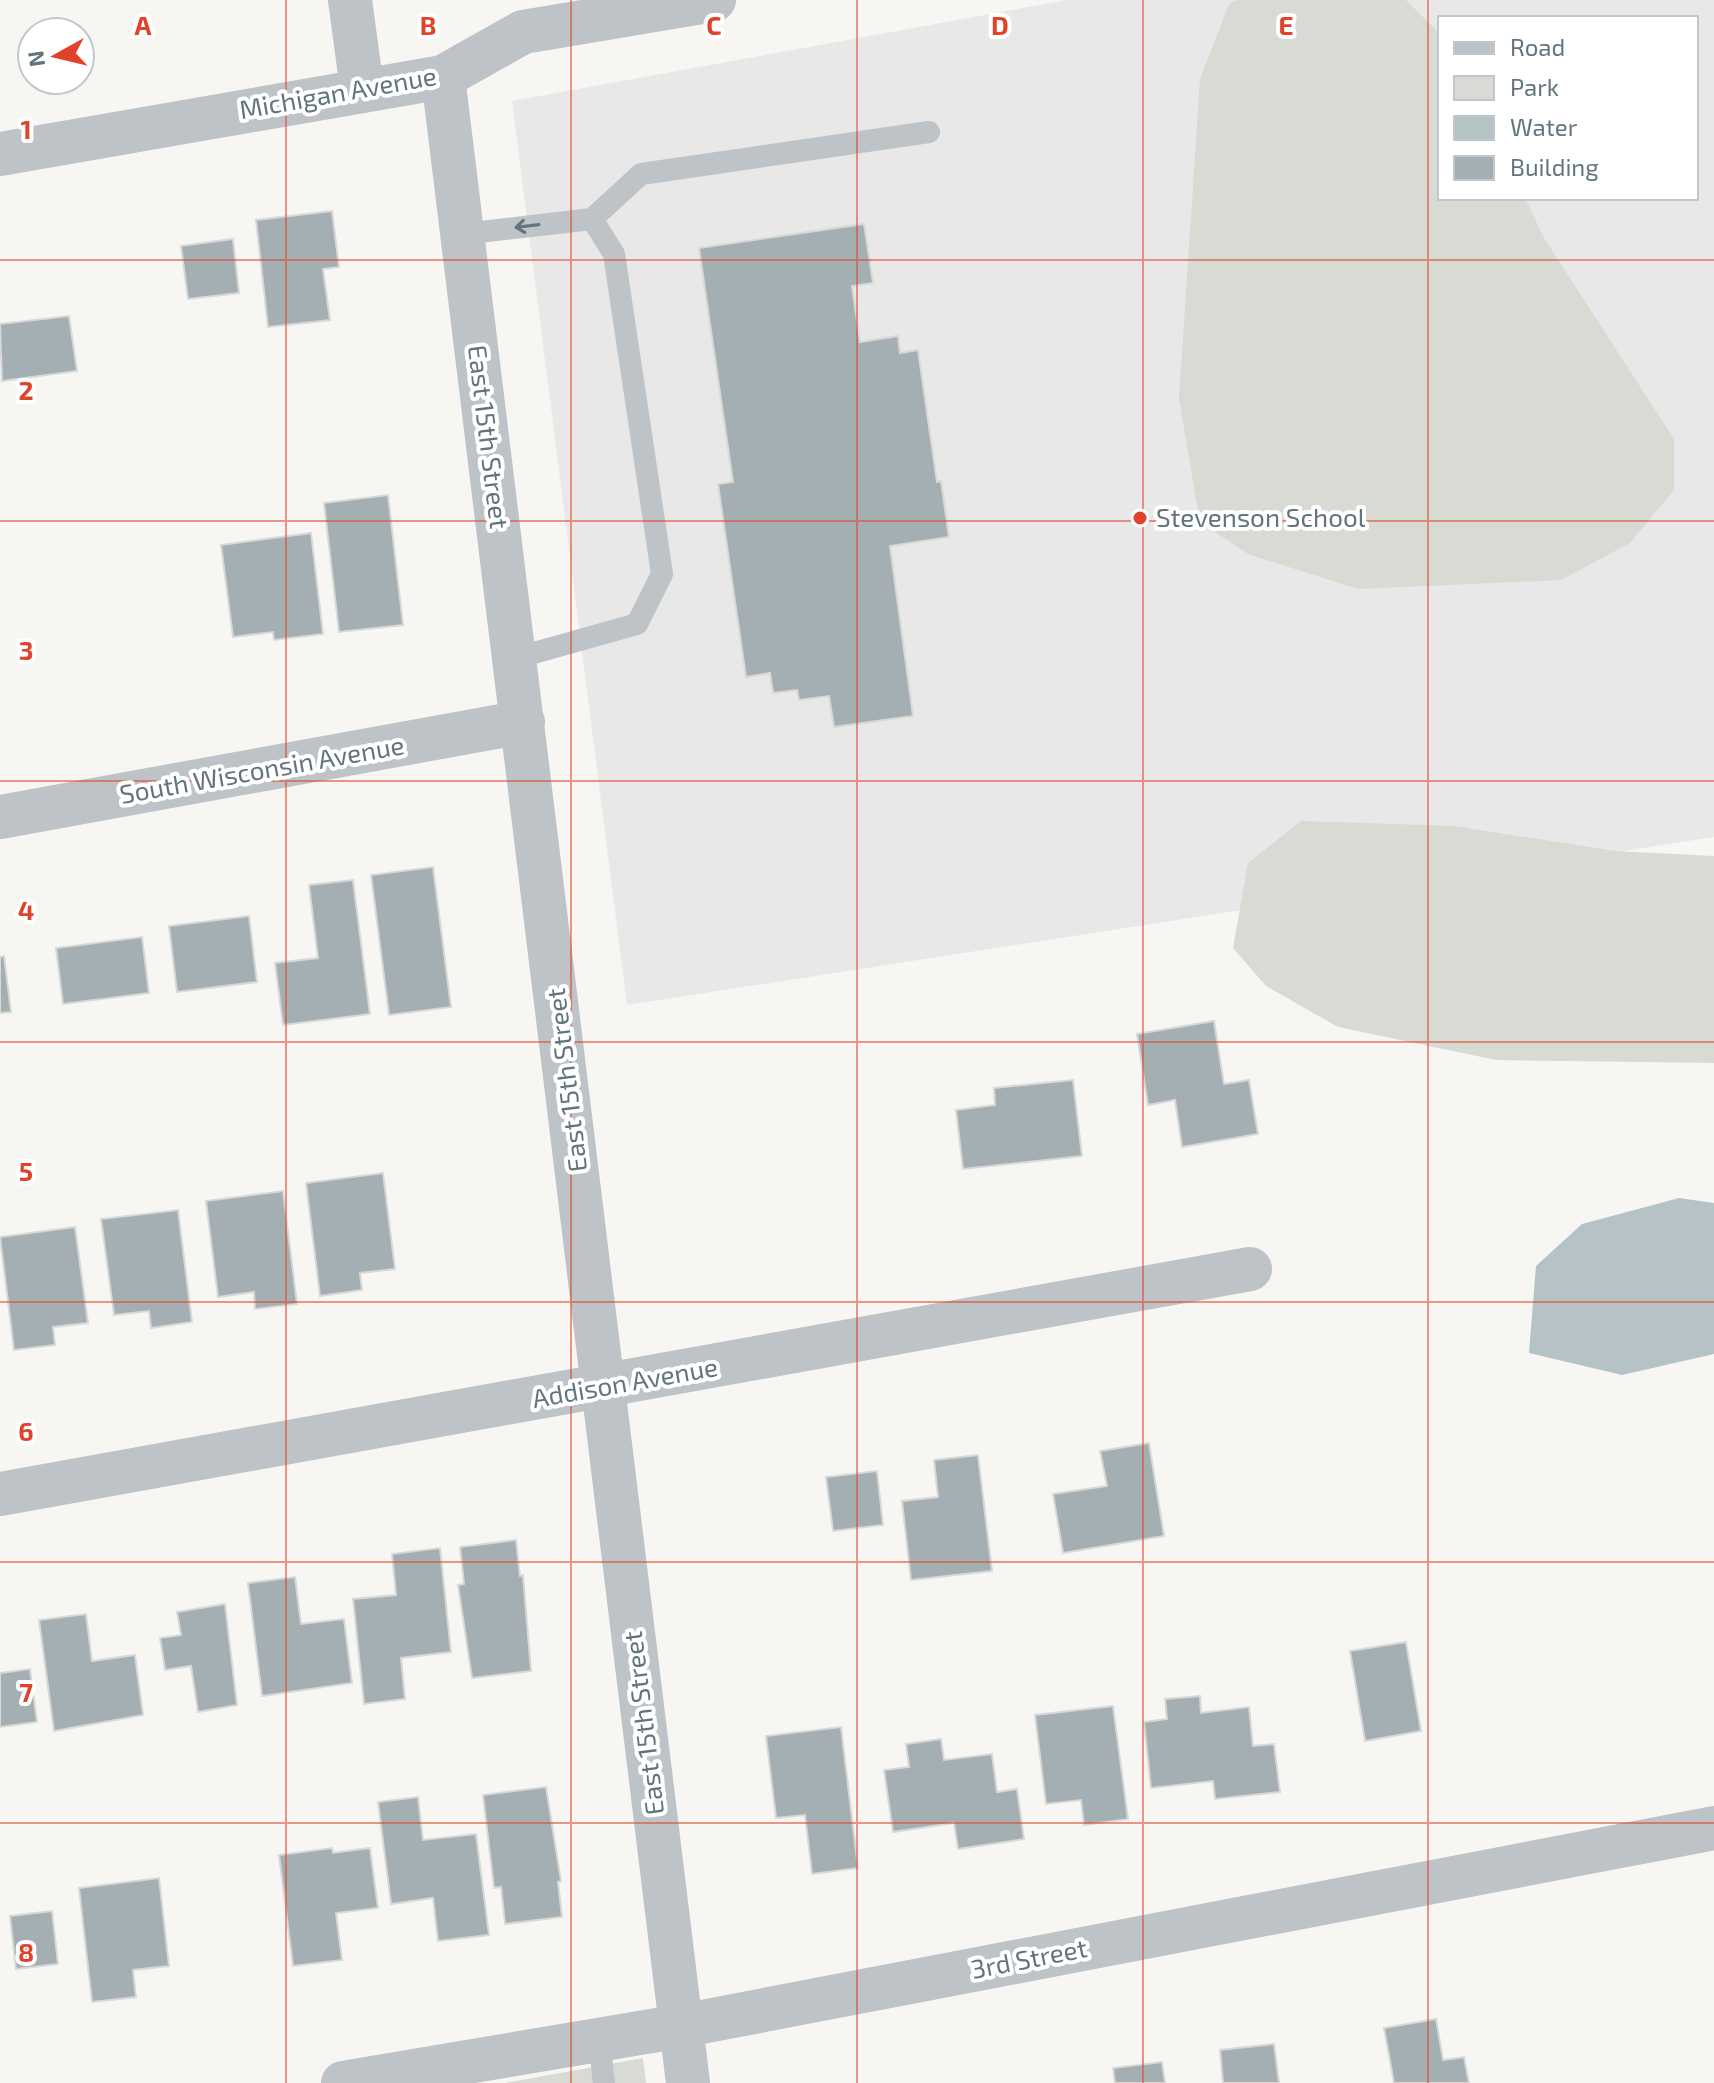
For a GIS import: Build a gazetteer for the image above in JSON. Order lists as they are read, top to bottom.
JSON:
{
  "streets": {
    "street": [
      "Michigan Avenue",
      "East 15th Street",
      "South Wisconsin Avenue",
      "Addison Avenue",
      "3rd Street"
    ]
  },
  "crossings": [
    ["Michigan Avenue", "East 15th Street"],
    ["East 15th Street", "South Wisconsin Avenue"],
    ["East 15th Street", "Addison Avenue"],
    ["East 15th Street", "3rd Street"]
  ],
  "places": ["Stevenson School"],
  "legend": [
    "Road",
    "Park",
    "Water",
    "Building"
  ],
  "north": "left",
  "grid": {
    "columns": [
      "A",
      "B",
      "C",
      "D",
      "E"
    ],
    "rows": [
      "1",
      "2",
      "3",
      "4",
      "5",
      "6",
      "7",
      "8"
    ]
  }
}
